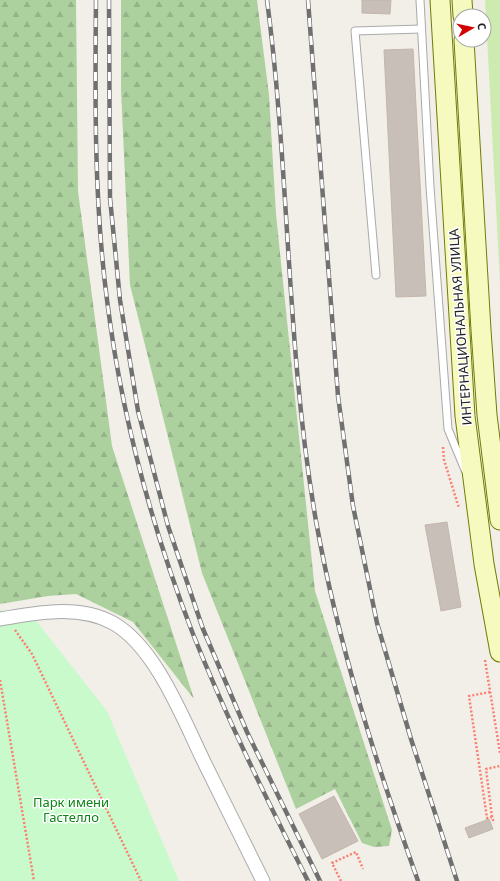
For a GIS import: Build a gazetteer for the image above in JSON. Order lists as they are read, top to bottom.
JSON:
{
  "streets": {
    "main road": ["ИНТЕРНАЦИОНАЛЬНАЯ УЛИЦА"]
  },
  "parks": ["Парк имени Гастелло"],
  "north": "right"
}
